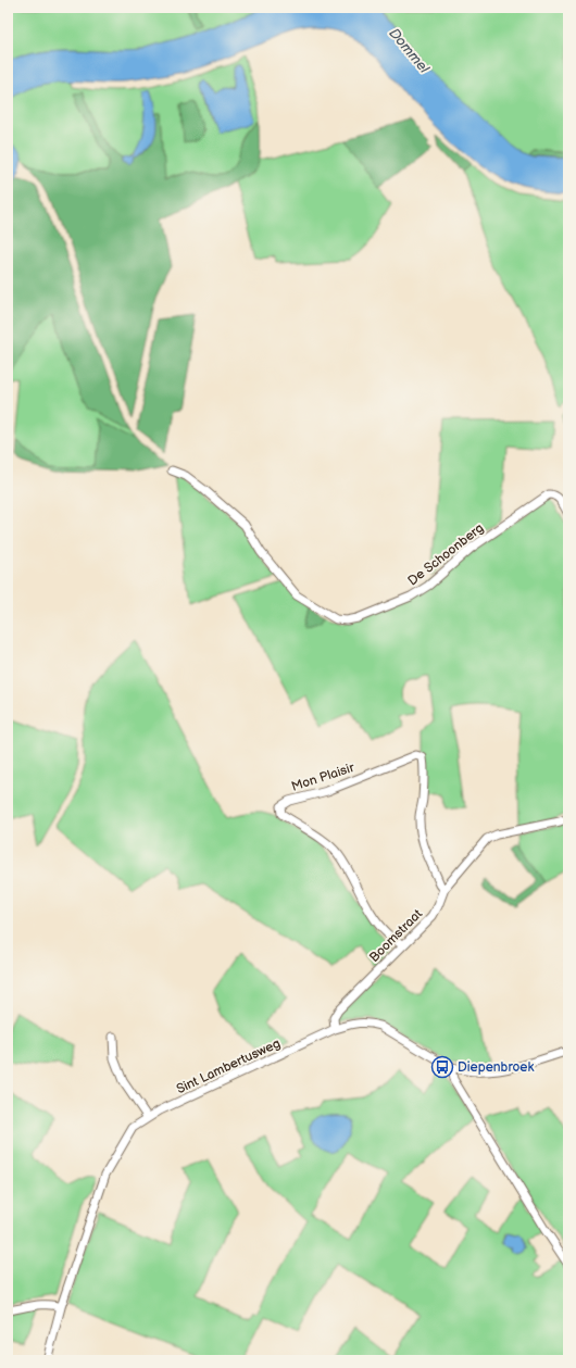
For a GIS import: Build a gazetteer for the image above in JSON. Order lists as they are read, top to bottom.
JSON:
{
  "streets": {
    "street": [
      "De Schoonberg",
      "Mon Plaisir",
      "Boomstraat",
      "Sint Lambertusweg"
    ]
  },
  "crossings": [
    ["Mon Plaisir", "Boomstraat"],
    ["Boomstraat", "Sint Lambertusweg"]
  ],
  "water": ["Dommel"],
  "places": {
    "bus stop": ["Diepenbroek"]
  }
}
